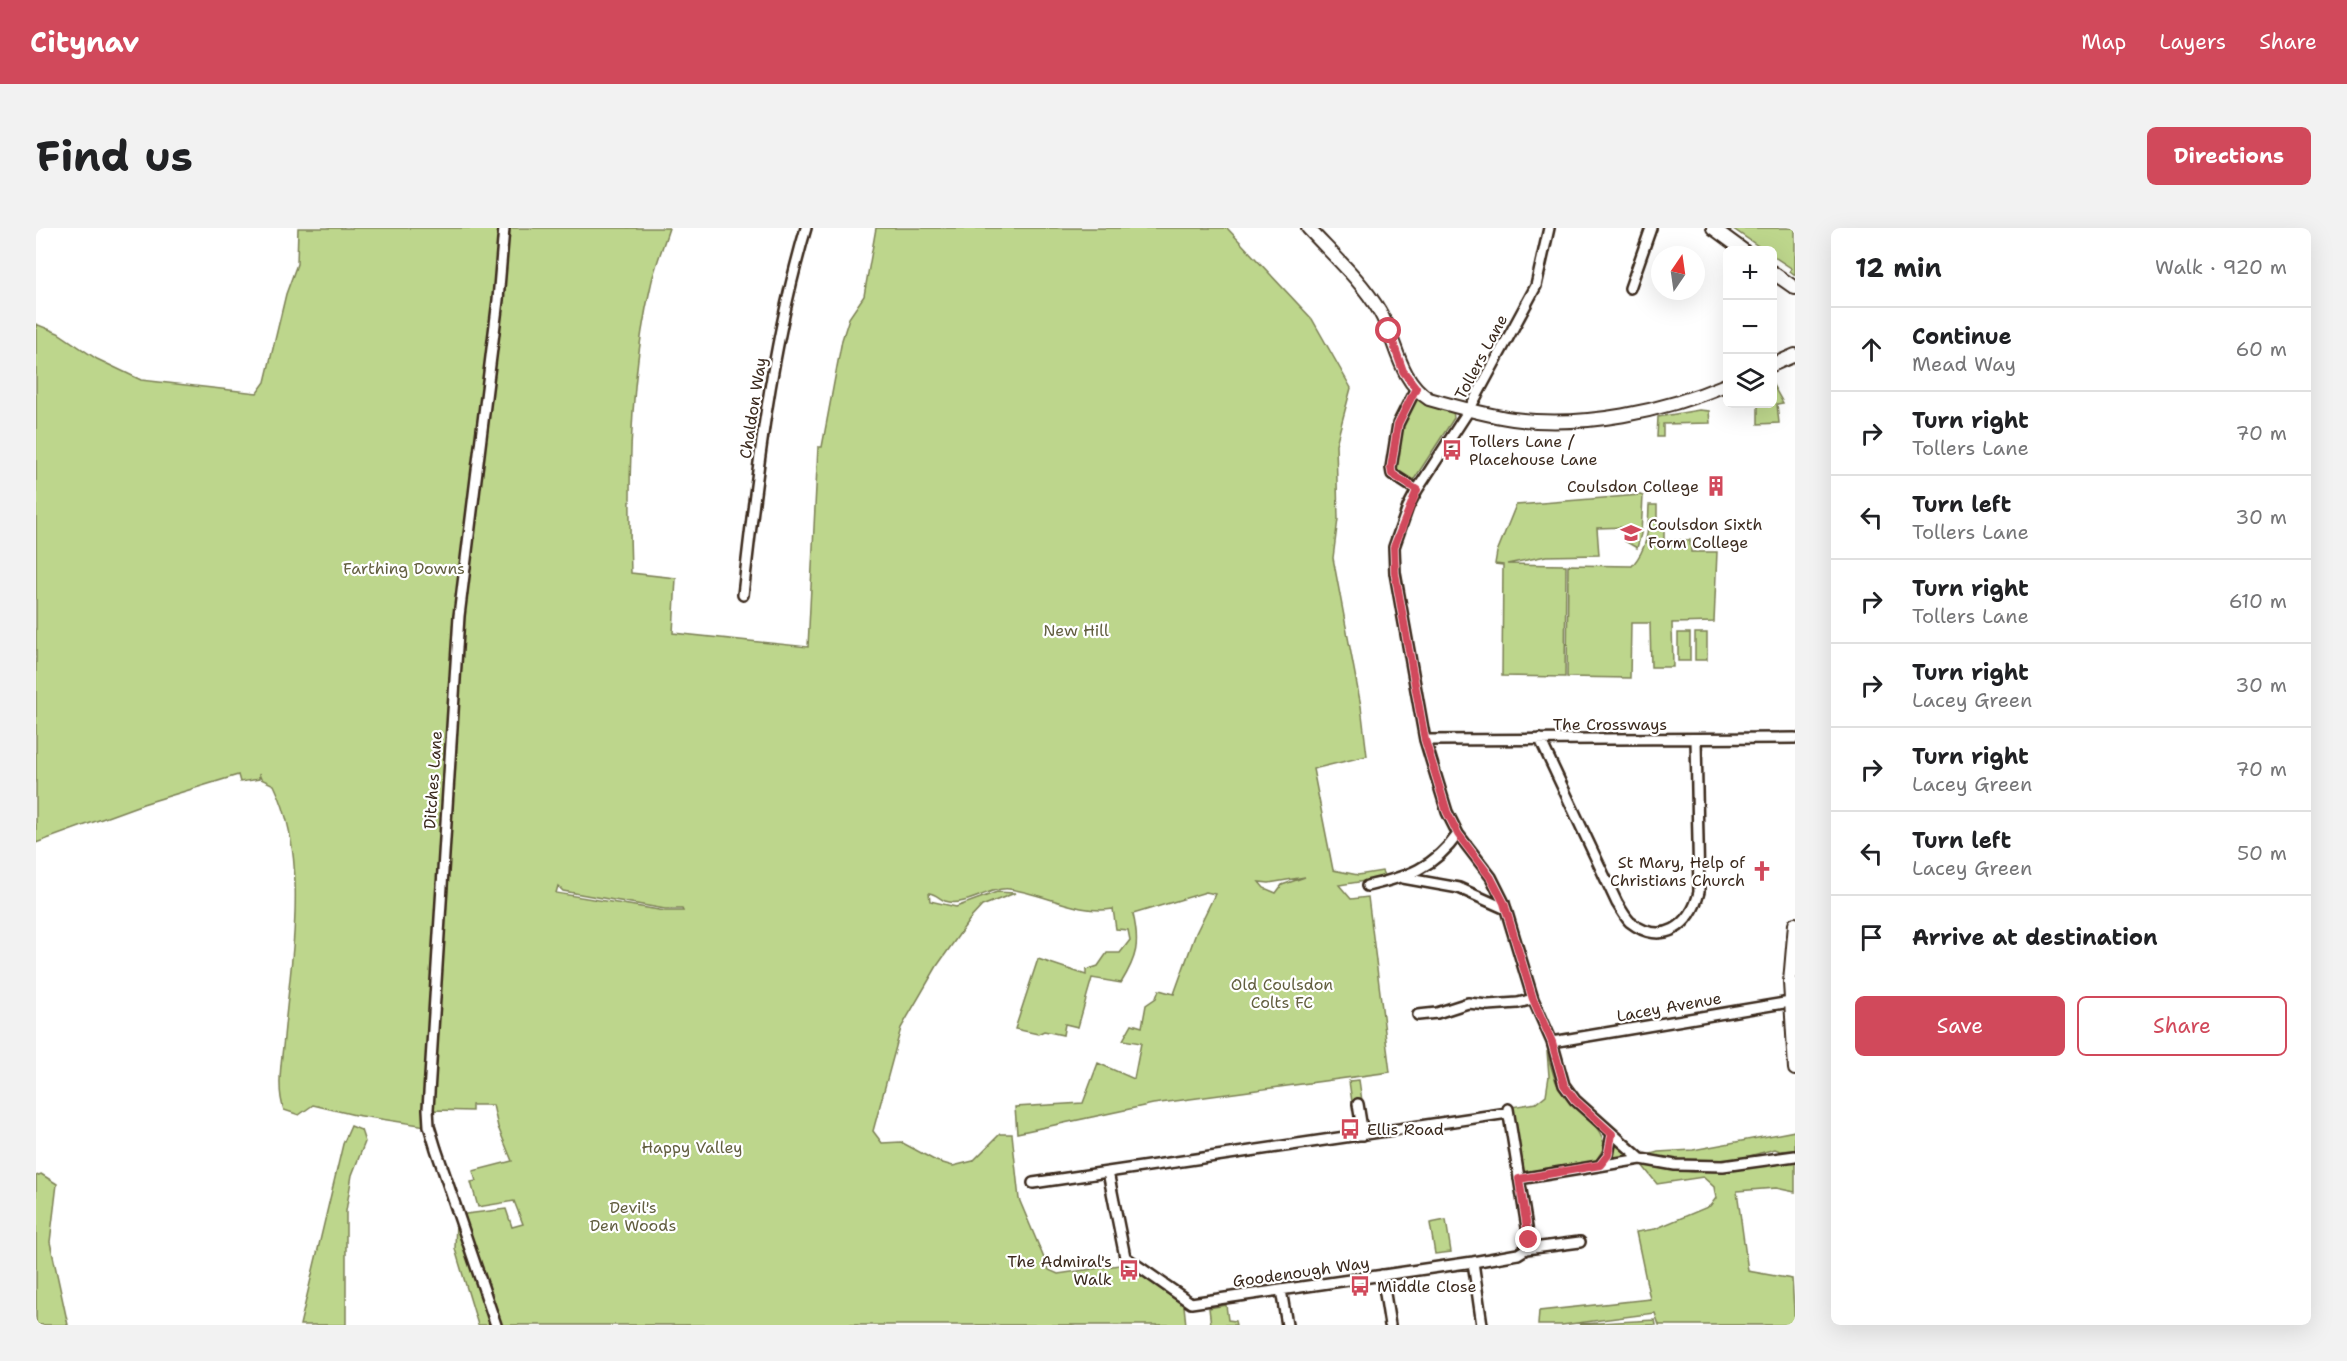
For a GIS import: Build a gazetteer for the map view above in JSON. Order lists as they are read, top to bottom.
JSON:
{
  "streets": {
    "street": [
      "Tollers Lane",
      "Chaldon Way",
      "The Crossways",
      "Ditches Lane",
      "Lacey Avenue",
      "Goodenough Way"
    ]
  },
  "crossings": [
    ["Tollers Lane", "The Crossways"],
    ["Tollers Lane", "Lacey Avenue"]
  ],
  "parks": [
    "Farthing Downs",
    "New Hill",
    "Old Coulsdon Colts FC",
    "Happy Valley",
    "Devil's Den Woods"
  ],
  "places": {
    "bus stop": [
      "Tollers Lane / Placehouse Lane",
      "Ellis Road",
      "The Admiral's Walk",
      "Middle Close"
    ],
    "building": ["Coulsdon College"],
    "school or university": ["Coulsdon Sixth Form College"],
    "church": ["St Mary, Help of Christians Church"]
  },
  "north": "top",
  "page": {
    "header": "Citynav",
    "nav": ["Map", "Layers", "Share"],
    "buttons": [
      "Directions",
      ["Save", "Share"]
    ],
    "title": "Find us",
    "heading": ["12 min", "Walk · 920 m"],
    "map_buttons": ["+", "−"],
    "list": [
      ["Continue", "Mead Way", "60 m"],
      ["Turn right", "Tollers Lane", "70 m"],
      ["Turn left", "Tollers Lane", "30 m"],
      ["Turn right", "Tollers Lane", "610 m"],
      ["Turn right", "Lacey Green", "30 m"],
      ["Turn right", "Lacey Green", "70 m"],
      ["Turn left", "Lacey Green", "50 m"],
      "Arrive at destination"
    ]
  }
}
